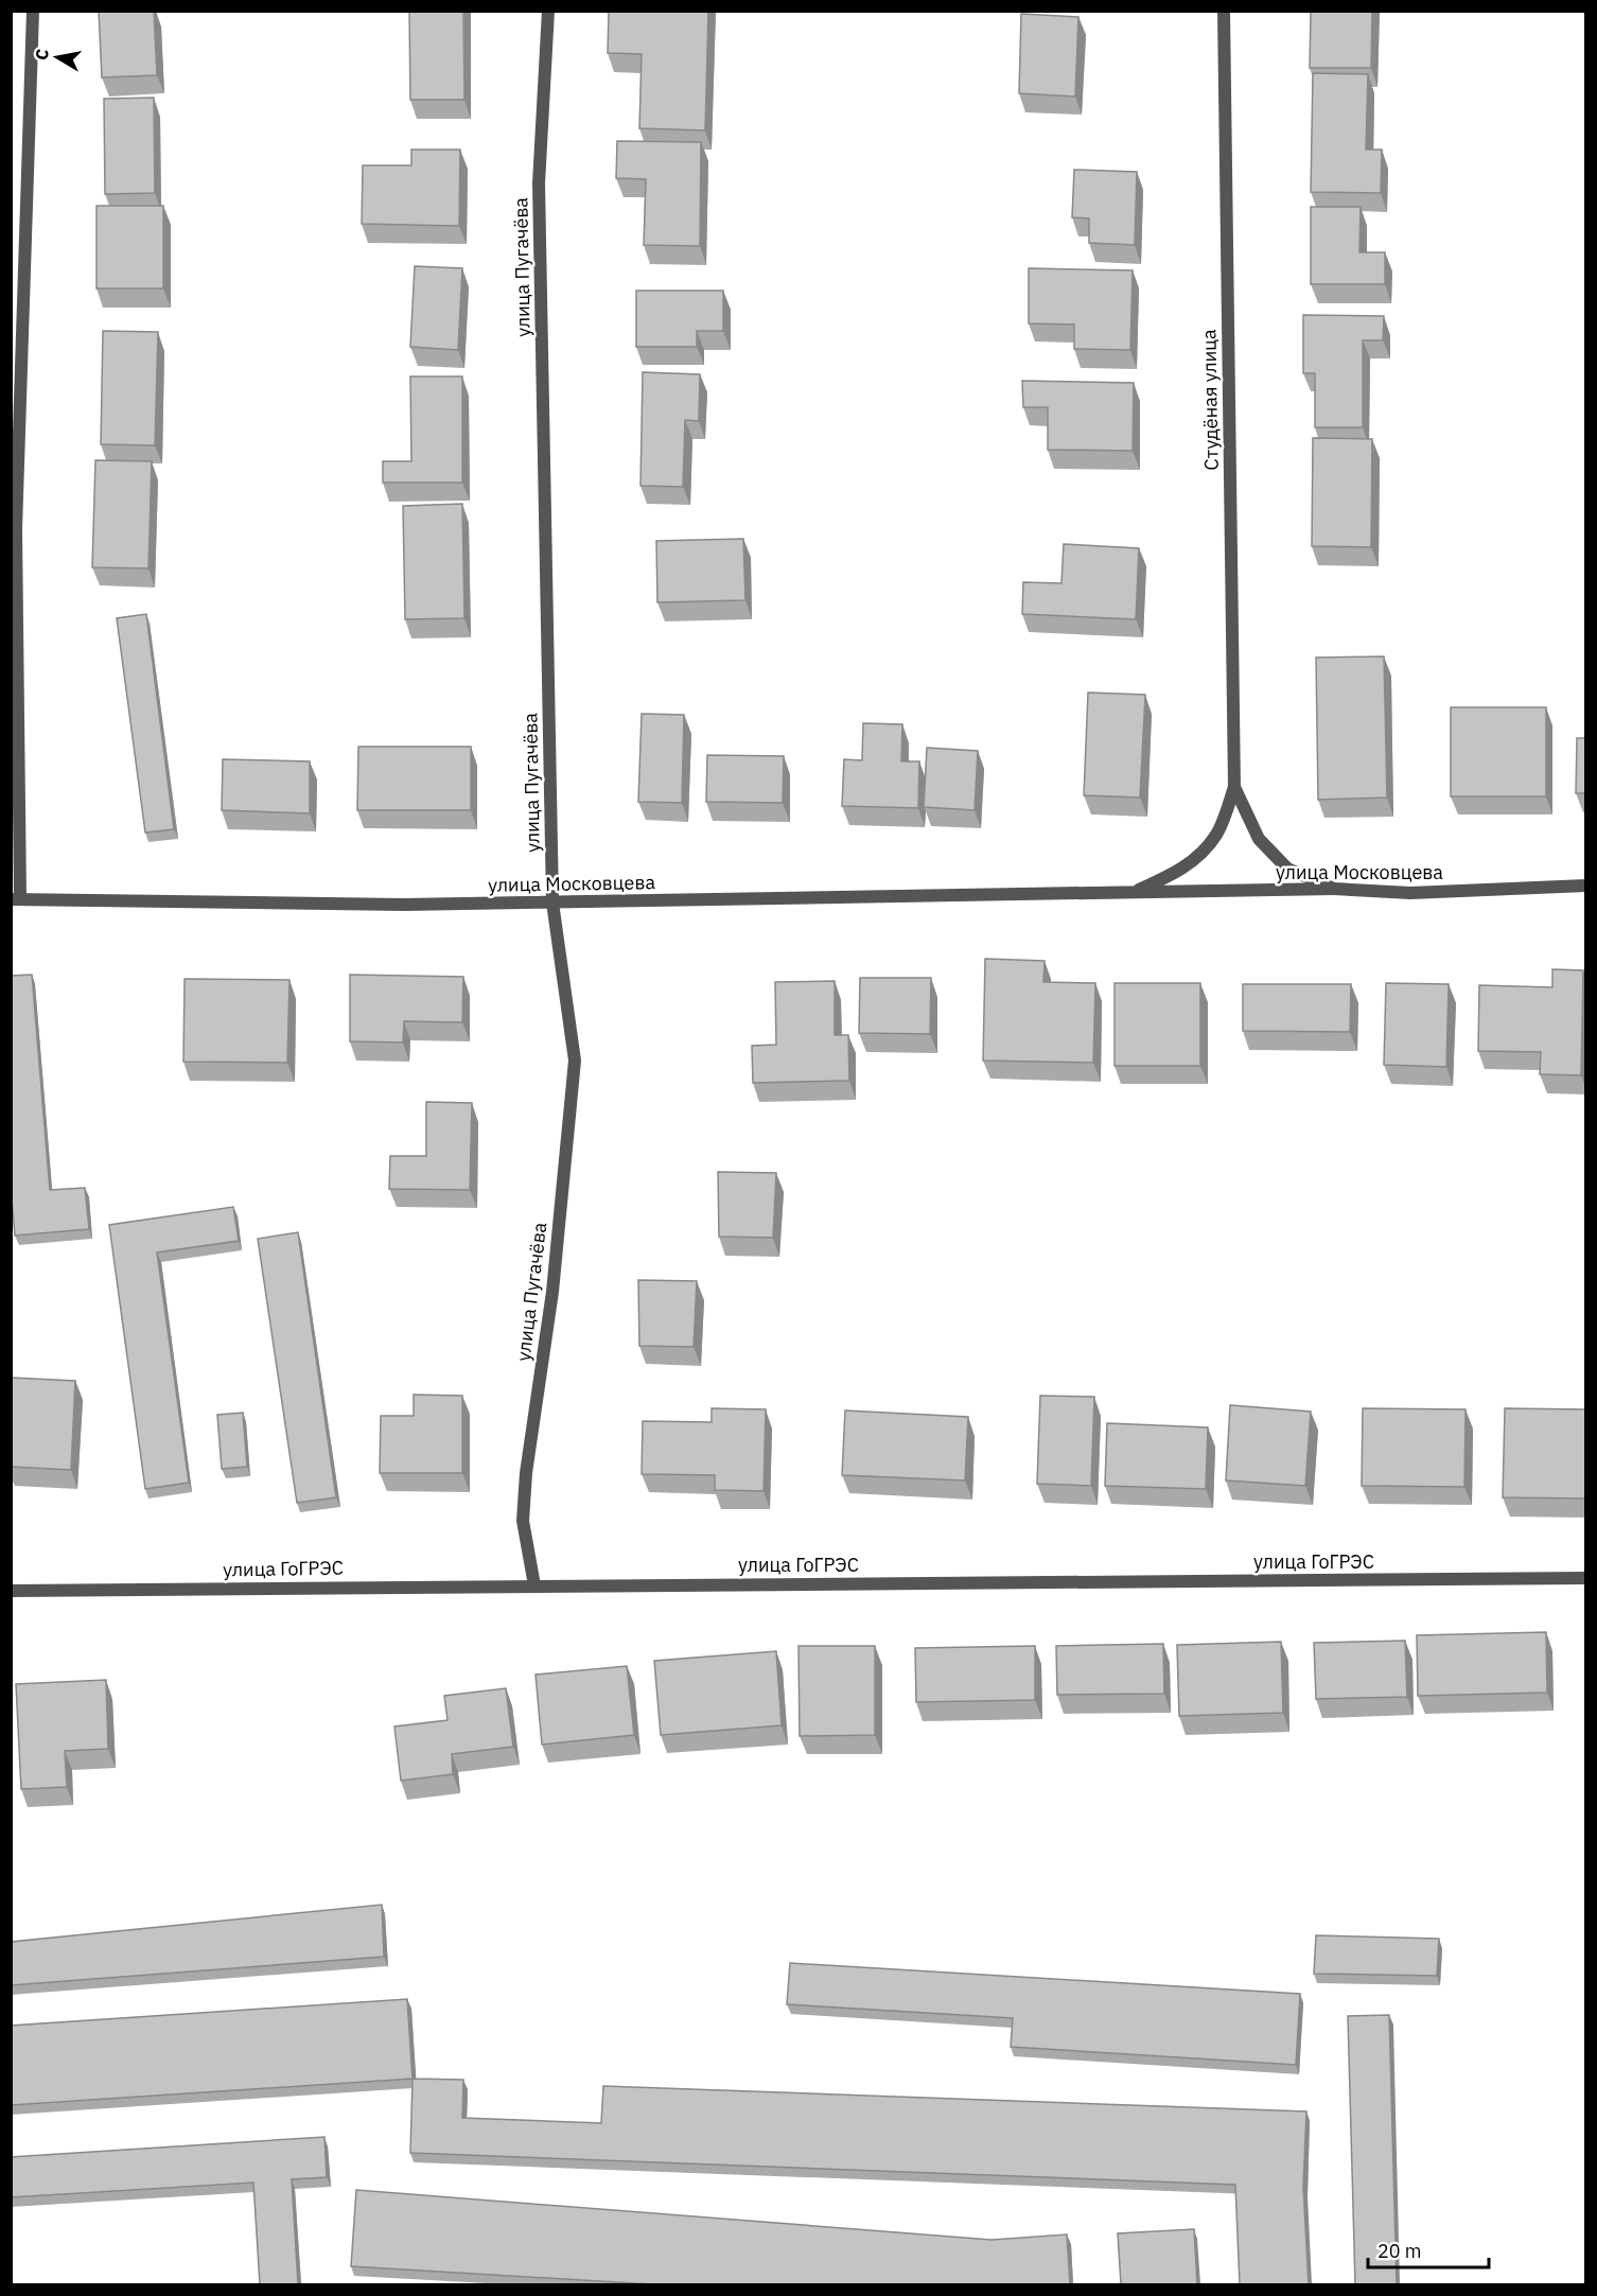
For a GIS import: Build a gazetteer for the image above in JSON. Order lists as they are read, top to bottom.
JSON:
{
  "streets": {
    "street": [
      "улица Пугачёва",
      "Студёная улица",
      "улица Московцева",
      "улица ГоГРЭС"
    ]
  },
  "crossings": [
    ["улица Пугачёва", "улица Московцева"],
    ["улица Пугачёва", "улица ГоГРЭС"],
    ["Студёная улица", "улица Московцева"]
  ],
  "scale_bar": "20 m",
  "north": "left"
}
